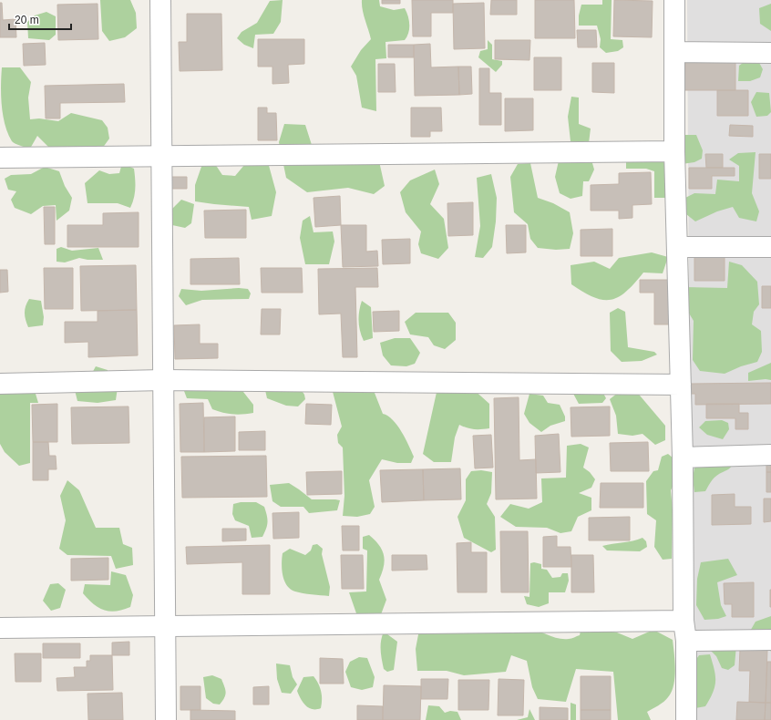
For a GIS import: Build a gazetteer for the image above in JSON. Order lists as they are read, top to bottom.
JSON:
{
  "scale_bar": "20 m"
}
